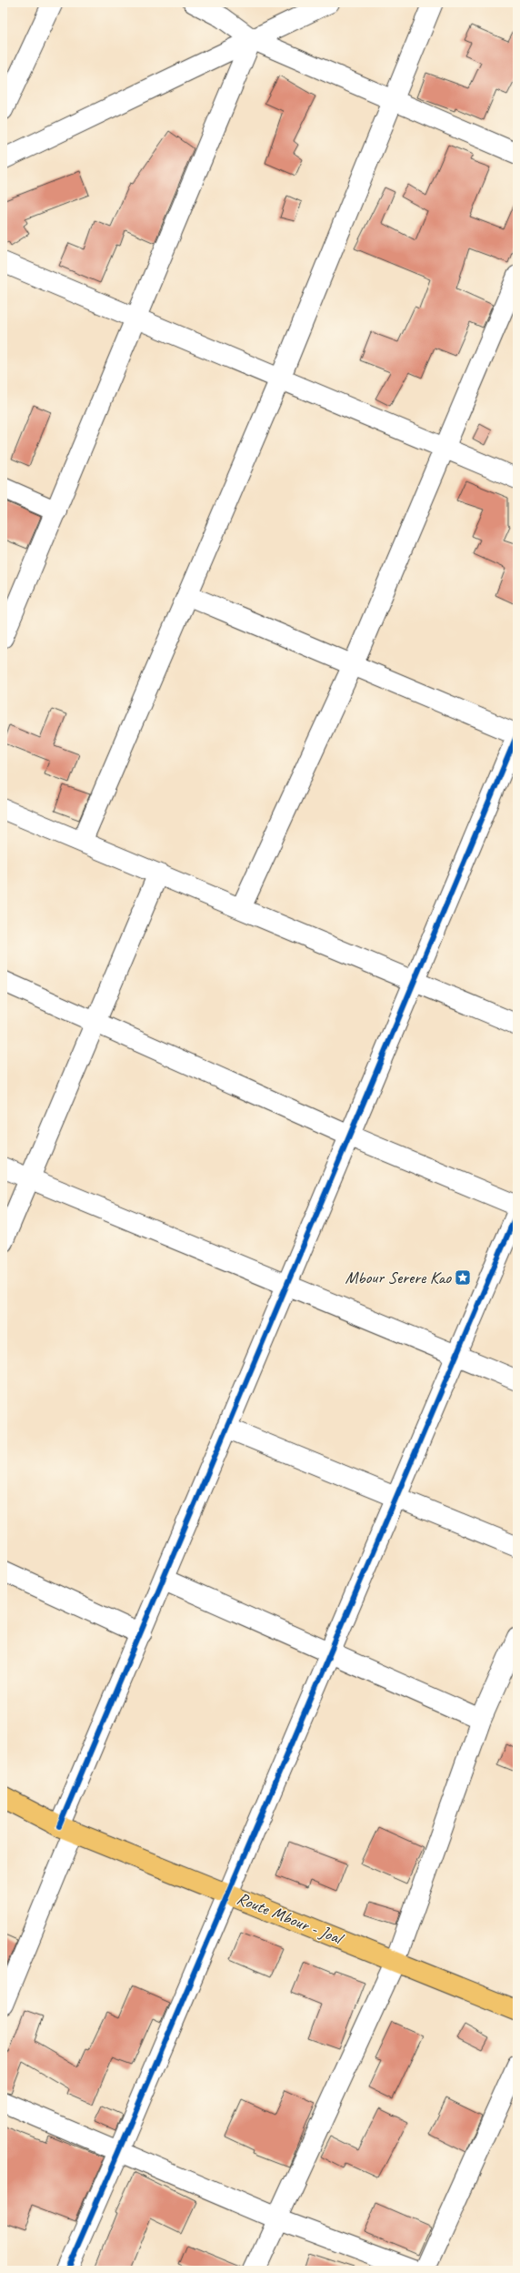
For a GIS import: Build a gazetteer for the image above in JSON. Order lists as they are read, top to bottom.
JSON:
{
  "streets": {
    "main road": ["Route Mbour - Joal"]
  },
  "places": {
    "place": ["Mbour Serere Kao"]
  }
}
